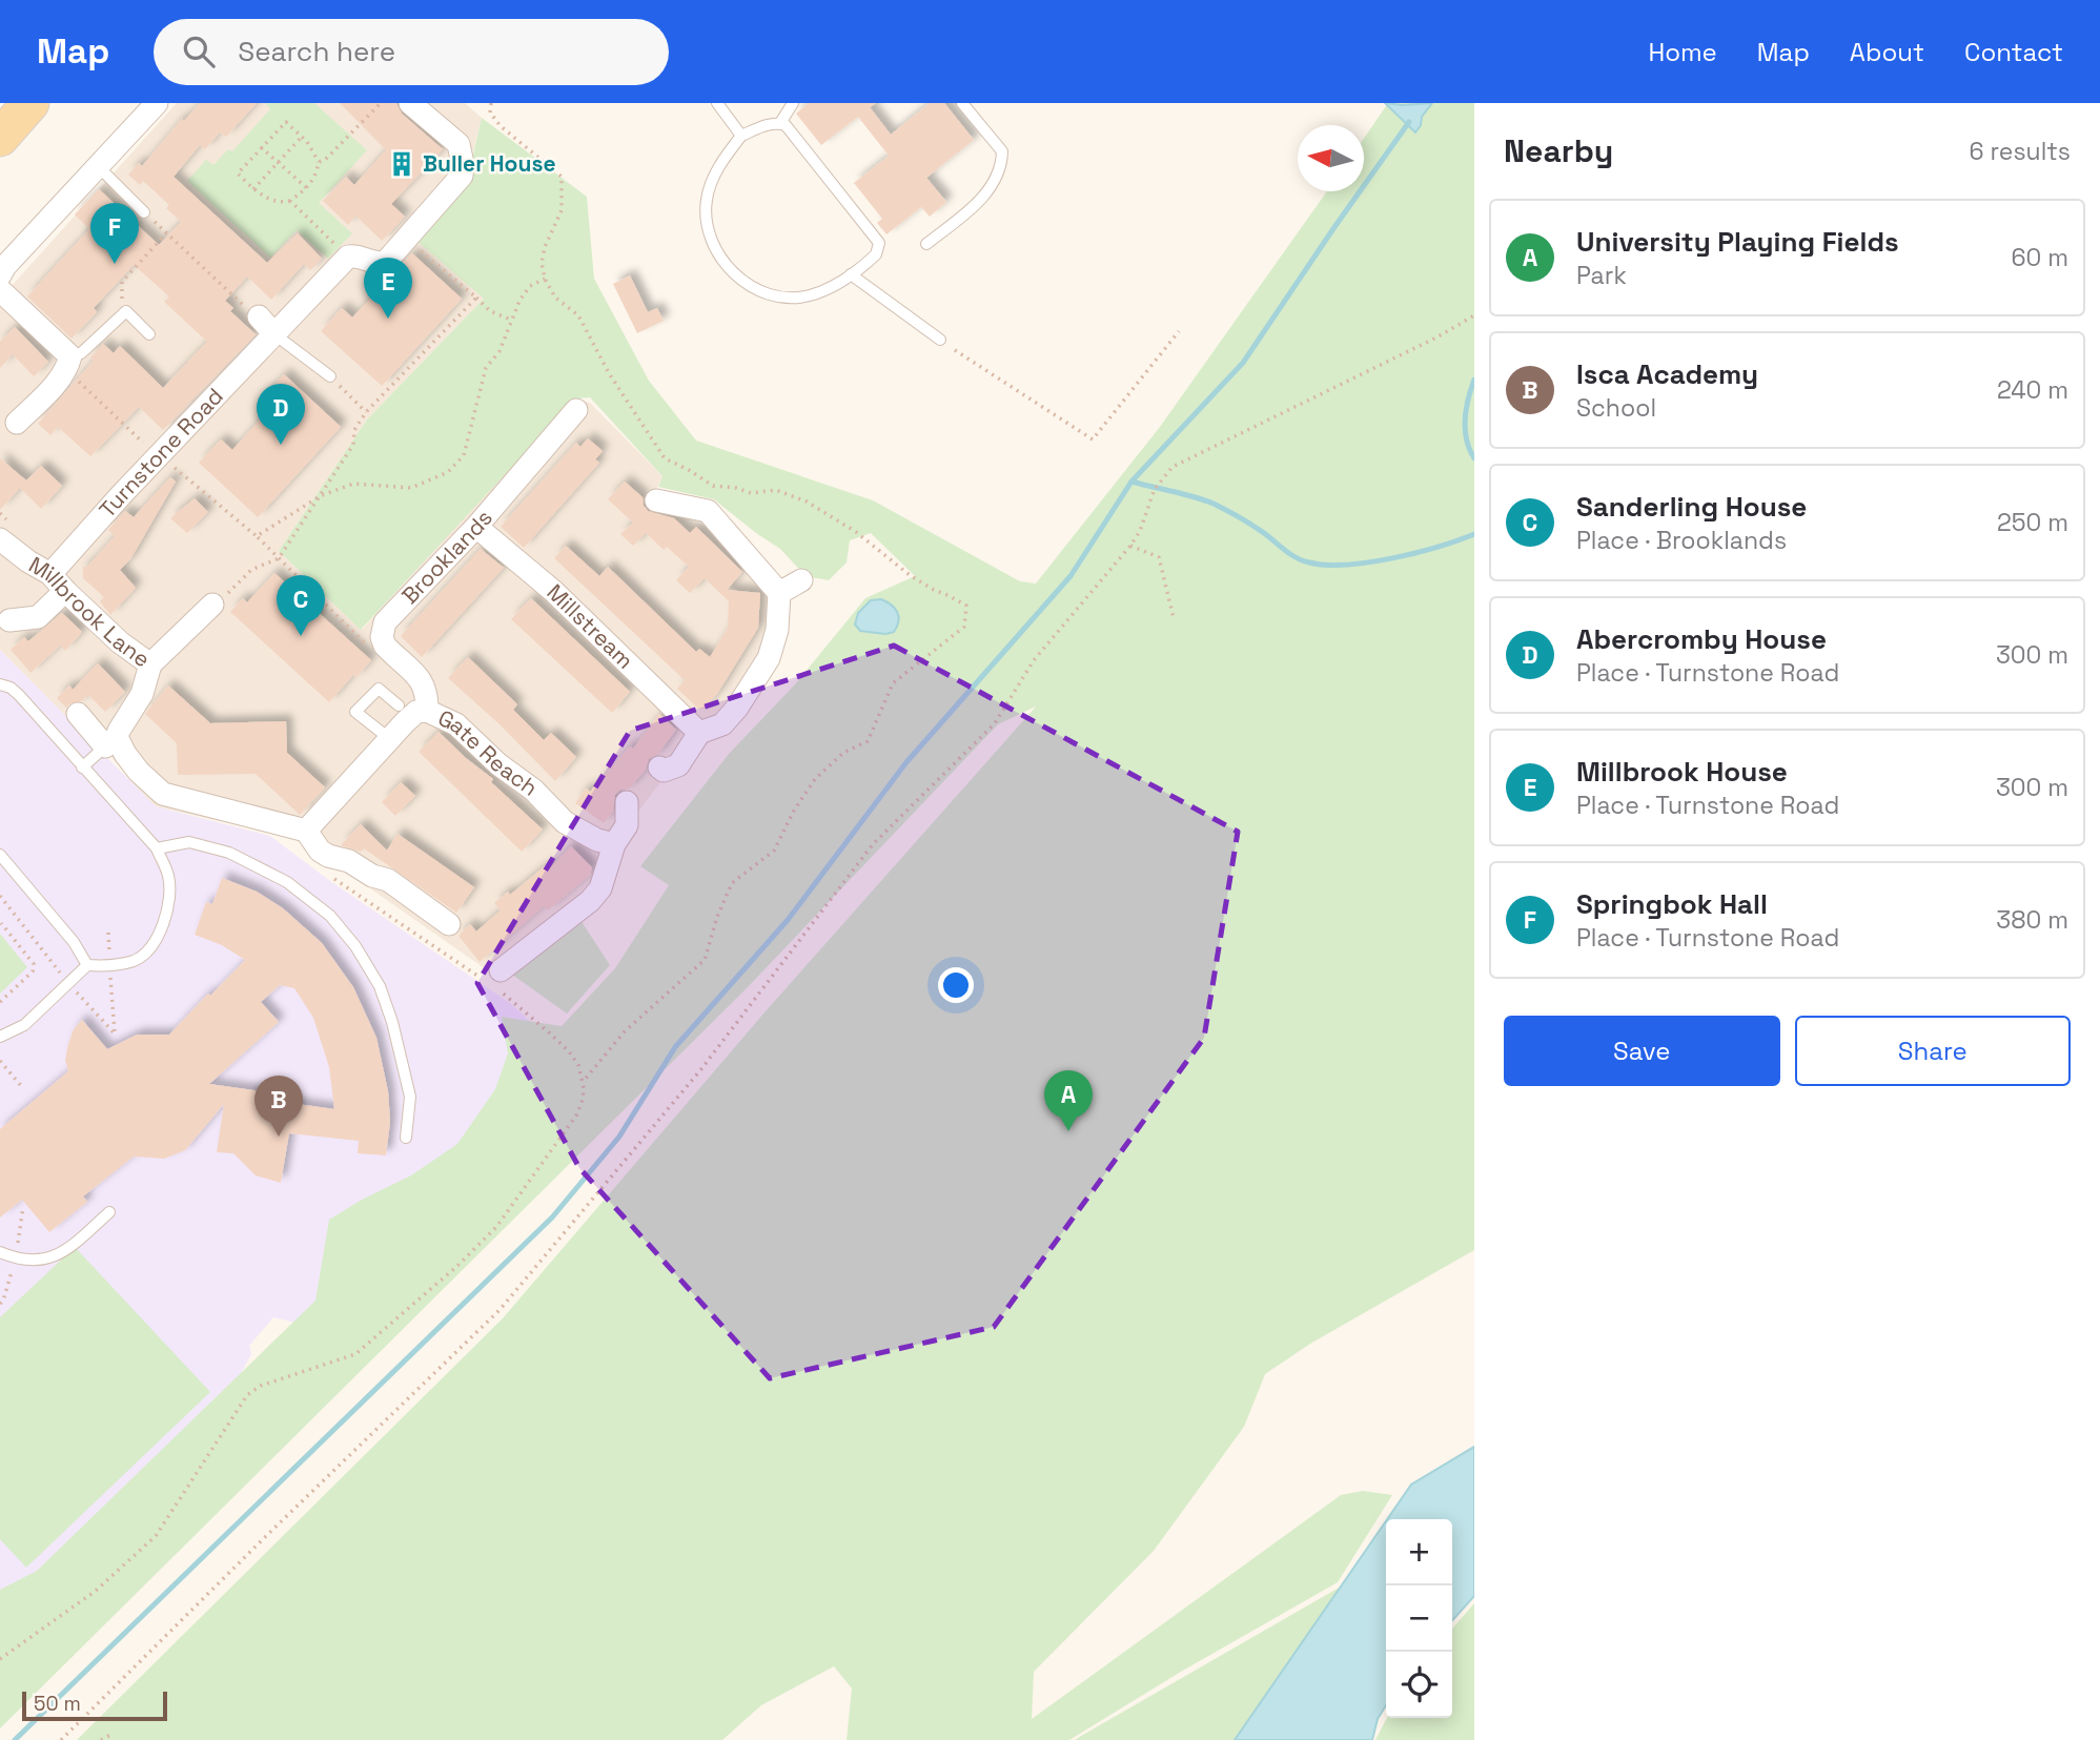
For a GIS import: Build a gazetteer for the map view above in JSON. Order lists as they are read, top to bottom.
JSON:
{
  "streets": {
    "street": [
      "Turnstone Road",
      "Brooklands",
      "Millbrook Lane",
      "Millstream",
      "Gate Reach"
    ]
  },
  "crossings": [
    ["Turnstone Road", "Millbrook Lane"],
    ["Brooklands", "Millstream"]
  ],
  "places": {
    "building": ["Buller House"]
  },
  "scale_bar": "50 m",
  "north": "left",
  "page": {
    "header": "Map",
    "search": "Search here",
    "nav": [
      "Home",
      "Map",
      "About",
      "Contact"
    ],
    "heading": ["Nearby", "6 results"],
    "list": [
      {
        "mark": "A",
        "name": "University Playing Fields",
        "note": "Park",
        "value": "60 m"
      },
      {
        "mark": "B",
        "name": "Isca Academy",
        "note": "School",
        "value": "240 m"
      },
      {
        "mark": "C",
        "name": "Sanderling House",
        "note": "Place · Brooklands",
        "value": "250 m"
      },
      {
        "mark": "D",
        "name": "Abercromby House",
        "note": "Place · Turnstone Road",
        "value": "300 m"
      },
      {
        "mark": "E",
        "name": "Millbrook House",
        "note": "Place · Turnstone Road",
        "value": "300 m"
      },
      {
        "mark": "F",
        "name": "Springbok Hall",
        "note": "Place · Turnstone Road",
        "value": "380 m"
      }
    ],
    "pins": [
      "F",
      "E",
      "D",
      "C",
      "A",
      "B"
    ],
    "buttons": ["Save", "Share"],
    "map_buttons": ["+", "−"],
    "scale": "50 m"
  }
}
